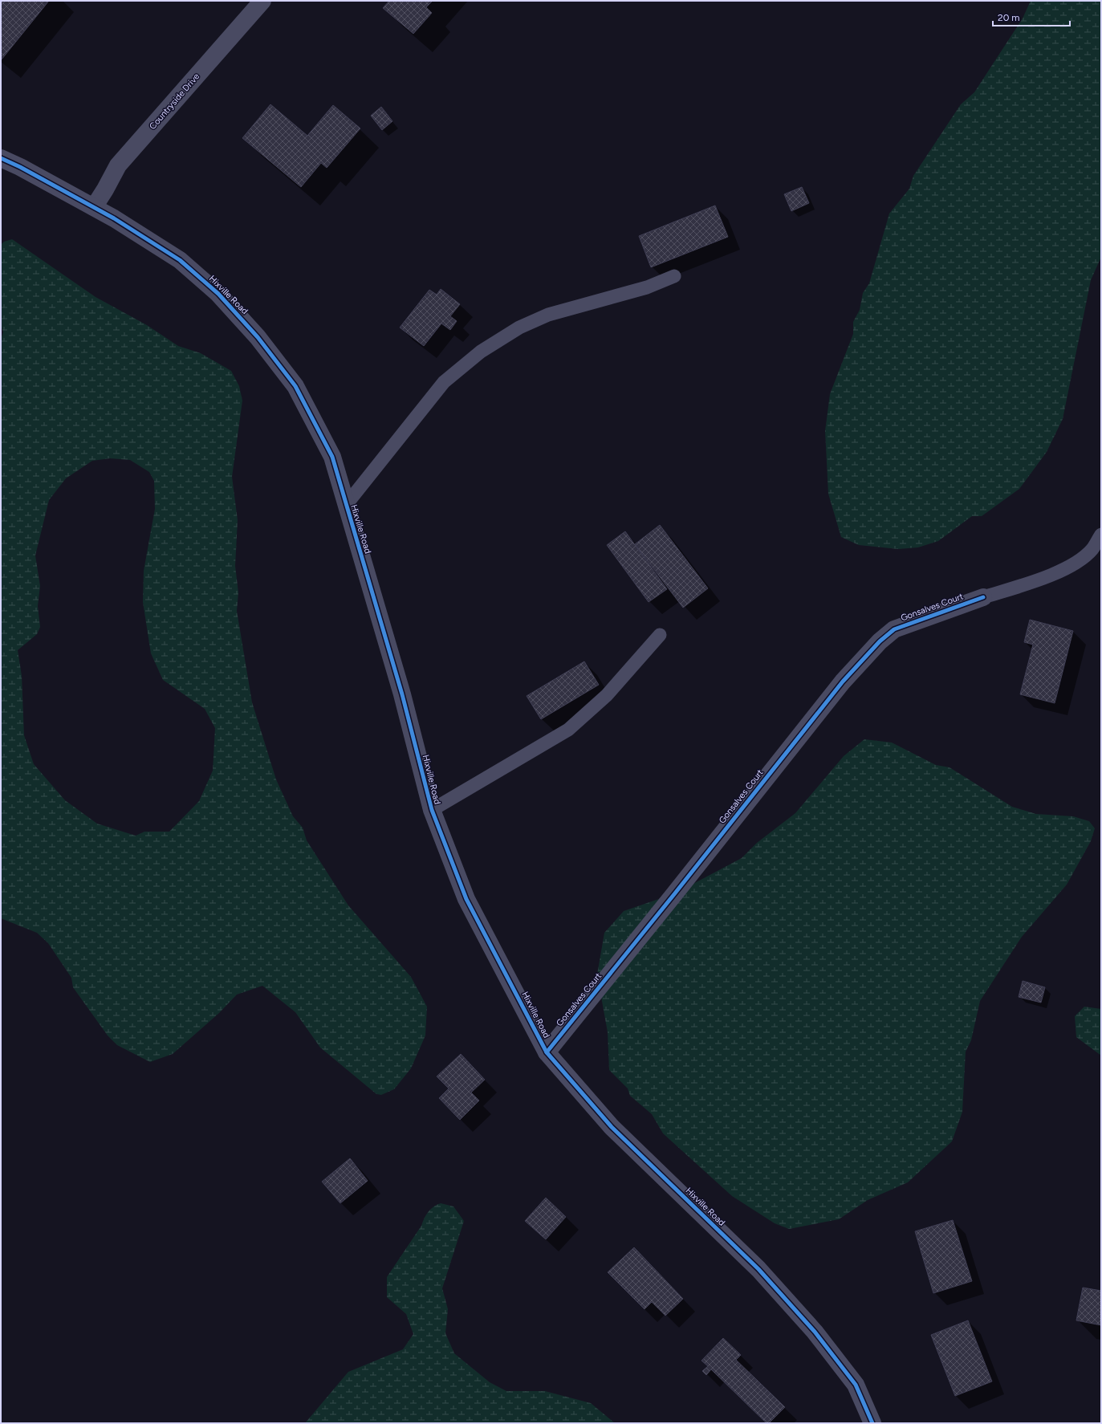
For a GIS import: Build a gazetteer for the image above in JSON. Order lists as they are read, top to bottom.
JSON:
{
  "streets": {
    "street": ["Countryside Drive", "Hixville Road", "Gonsalves Court"]
  },
  "crossings": [
    ["Countryside Drive", "Hixville Road"],
    ["Hixville Road", "Gonsalves Court"]
  ],
  "scale_bar": "20 m"
}
